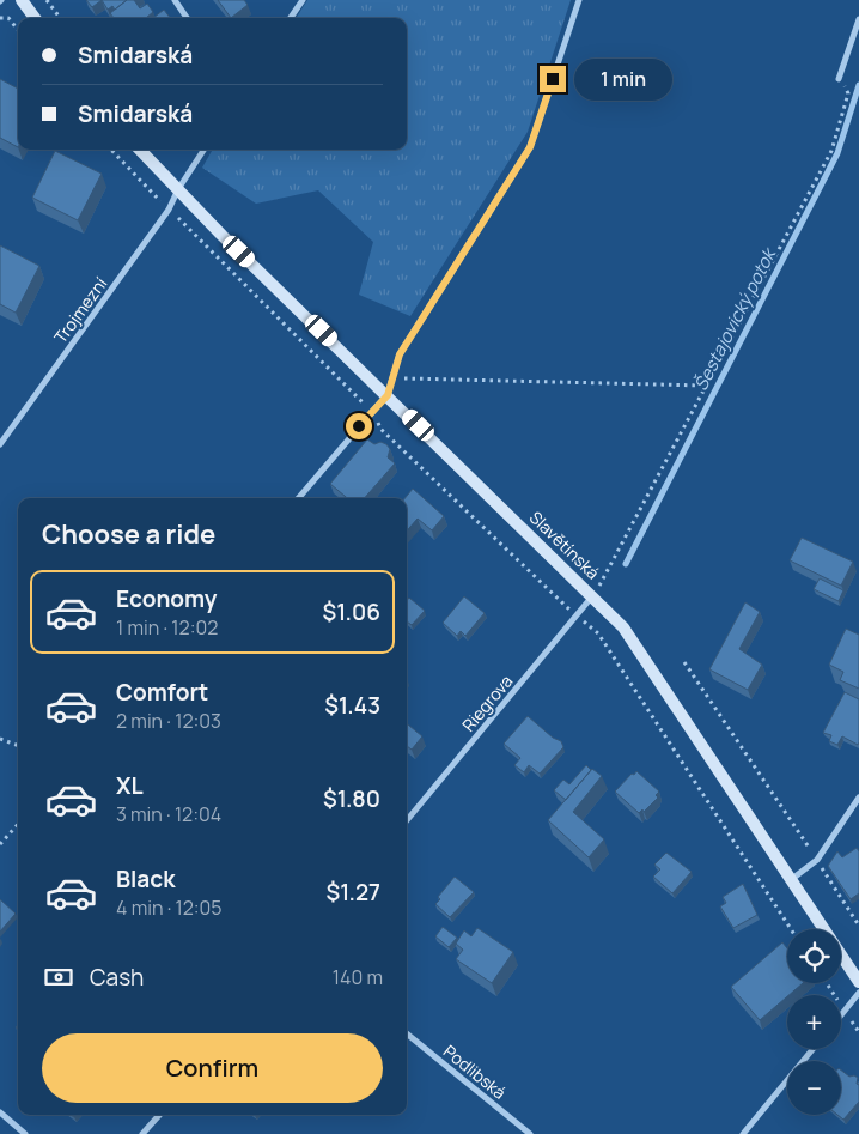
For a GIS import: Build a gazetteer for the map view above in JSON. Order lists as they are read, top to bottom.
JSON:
{
  "streets": {
    "street": [
      "Trojmezní",
      "Slavětínská",
      "Riegrova",
      "Podlibská"
    ]
  },
  "crossings": [
    ["Trojmezní", "Slavětínská"],
    ["Slavětínská", "Riegrova"]
  ],
  "water": ["Šestajovický potok"],
  "page": {
    "banner": ["Smidarská", "Smidarská"],
    "bubble": "1 min",
    "heading": "Choose a ride",
    "list": [
      {
        "name": "Economy",
        "note": "1 min · 12:02",
        "value": "$1.06"
      },
      {
        "name": "Comfort",
        "note": "2 min · 12:03",
        "value": "$1.43"
      },
      {
        "name": "XL",
        "note": "3 min · 12:04",
        "value": "$1.80"
      },
      {
        "name": "Black",
        "note": "4 min · 12:05",
        "value": "$1.27"
      }
    ],
    "map_buttons": ["+", "−"],
    "pay": ["Cash", "140 m"],
    "buttons": "Confirm"
  }
}
